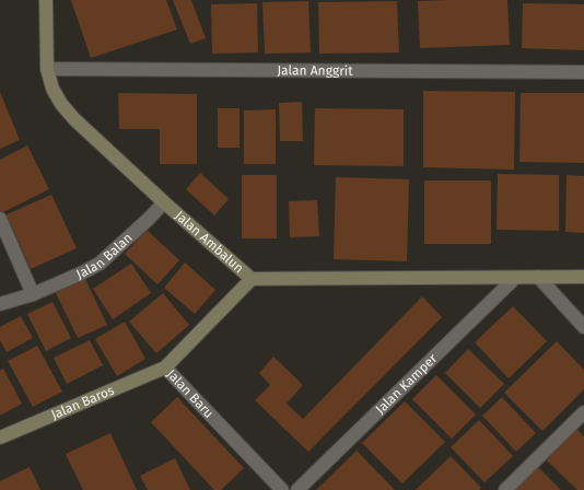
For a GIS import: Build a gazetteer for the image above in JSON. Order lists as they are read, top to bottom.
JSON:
{
  "streets": {
    "street": [
      "Jalan Anggrit",
      "Jalan Ambalun",
      "Jalan Balan",
      "Jalan Kamper",
      "Jalan Baru",
      "Jalan Baros"
    ]
  },
  "crossings": [
    ["Jalan Anggrit", "Jalan Ambalun"],
    ["Jalan Ambalun", "Jalan Balan"],
    ["Jalan Ambalun", "Jalan Kamper"],
    ["Jalan Ambalun", "Jalan Baru"],
    ["Jalan Baru", "Jalan Baros"]
  ]
}
